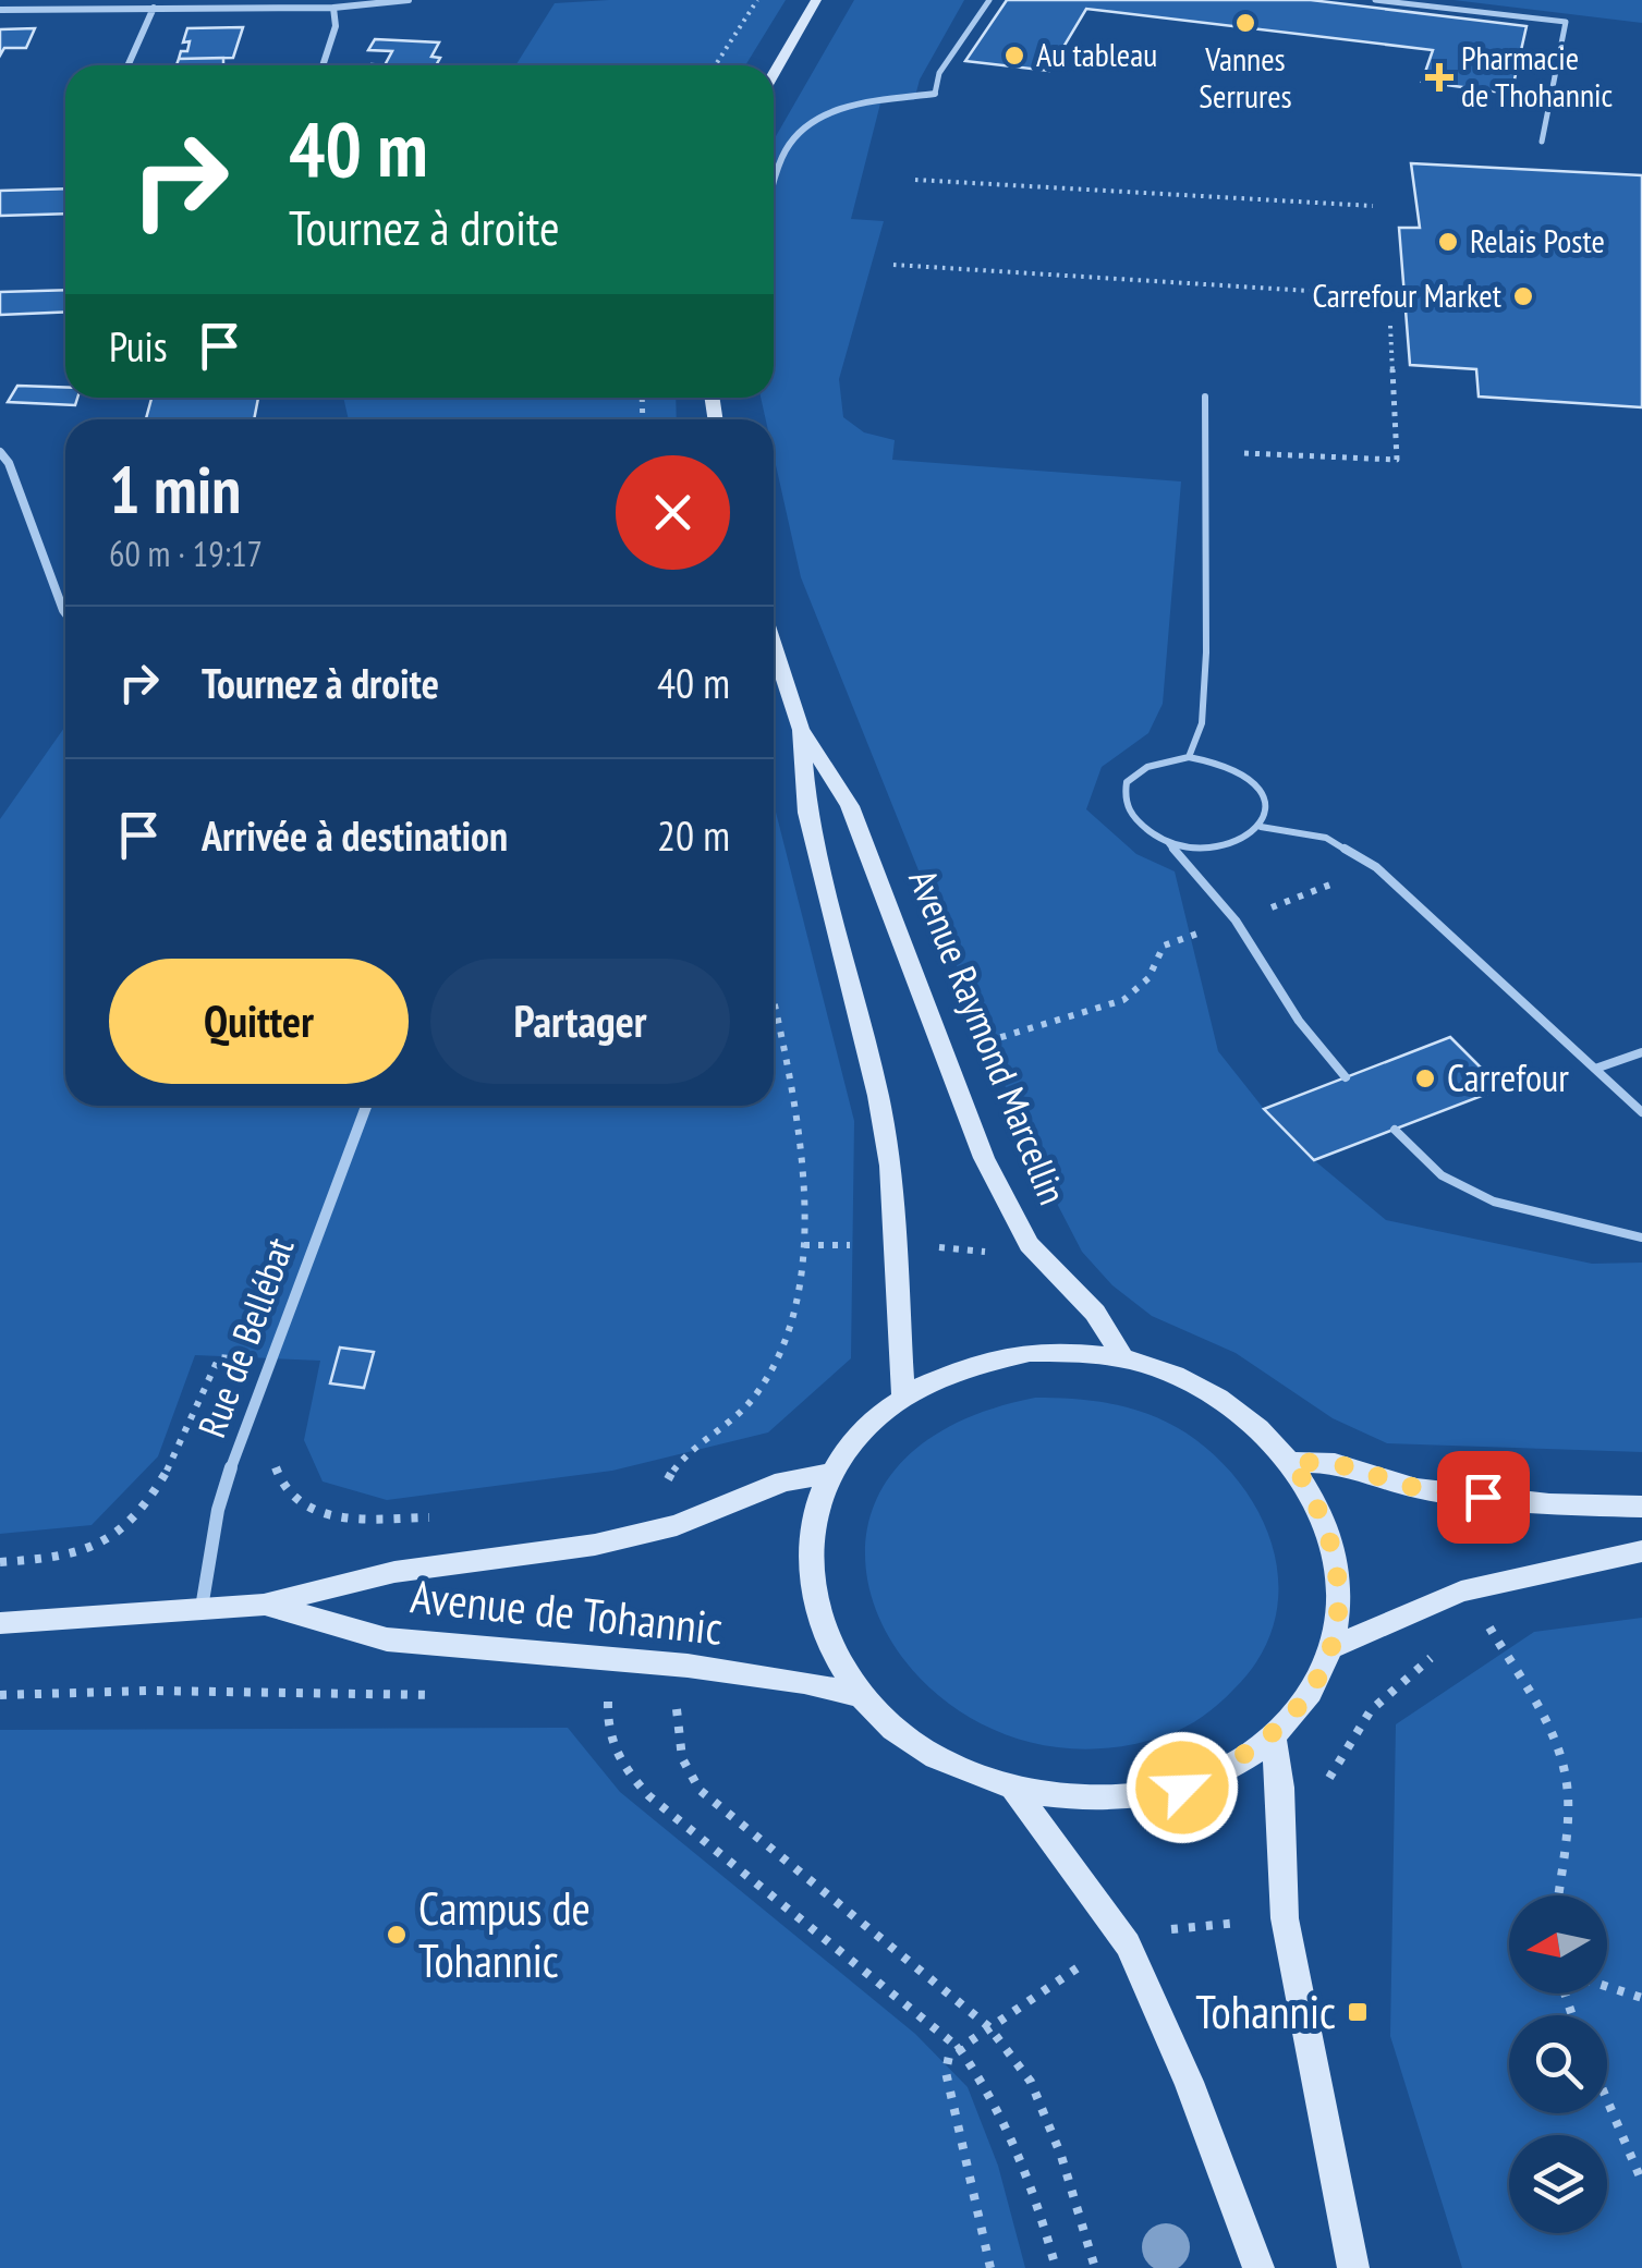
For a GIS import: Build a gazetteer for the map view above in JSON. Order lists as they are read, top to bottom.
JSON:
{
  "streets": {
    "main road": ["Avenue Raymond Marcellin", "Avenue de Tohannic"],
    "street": ["Rue de Bellébat"]
  },
  "crossings": [
    ["Rue de Bellébat", "Avenue de Tohannic"]
  ],
  "places": {
    "other": [
      "Vannes Serrures",
      "Au tableau",
      "Relais Poste",
      "Carrefour Market",
      "Carrefour",
      "Campus de Tohannic"
    ],
    "health": ["Pharmacie de Thohannic"],
    "transit": ["Tohannic"]
  },
  "north": "left",
  "page": {
    "turn": ["40 m", "Tournez à droite"],
    "then": "Puis",
    "heading": ["1 min", "60 m · 19:17"],
    "list": [
      {
        "name": "Tournez à droite",
        "value": "40 m"
      },
      {
        "name": "Arrivée à destination",
        "value": "20 m"
      }
    ],
    "buttons": ["Quitter", "Partager"]
  }
}
